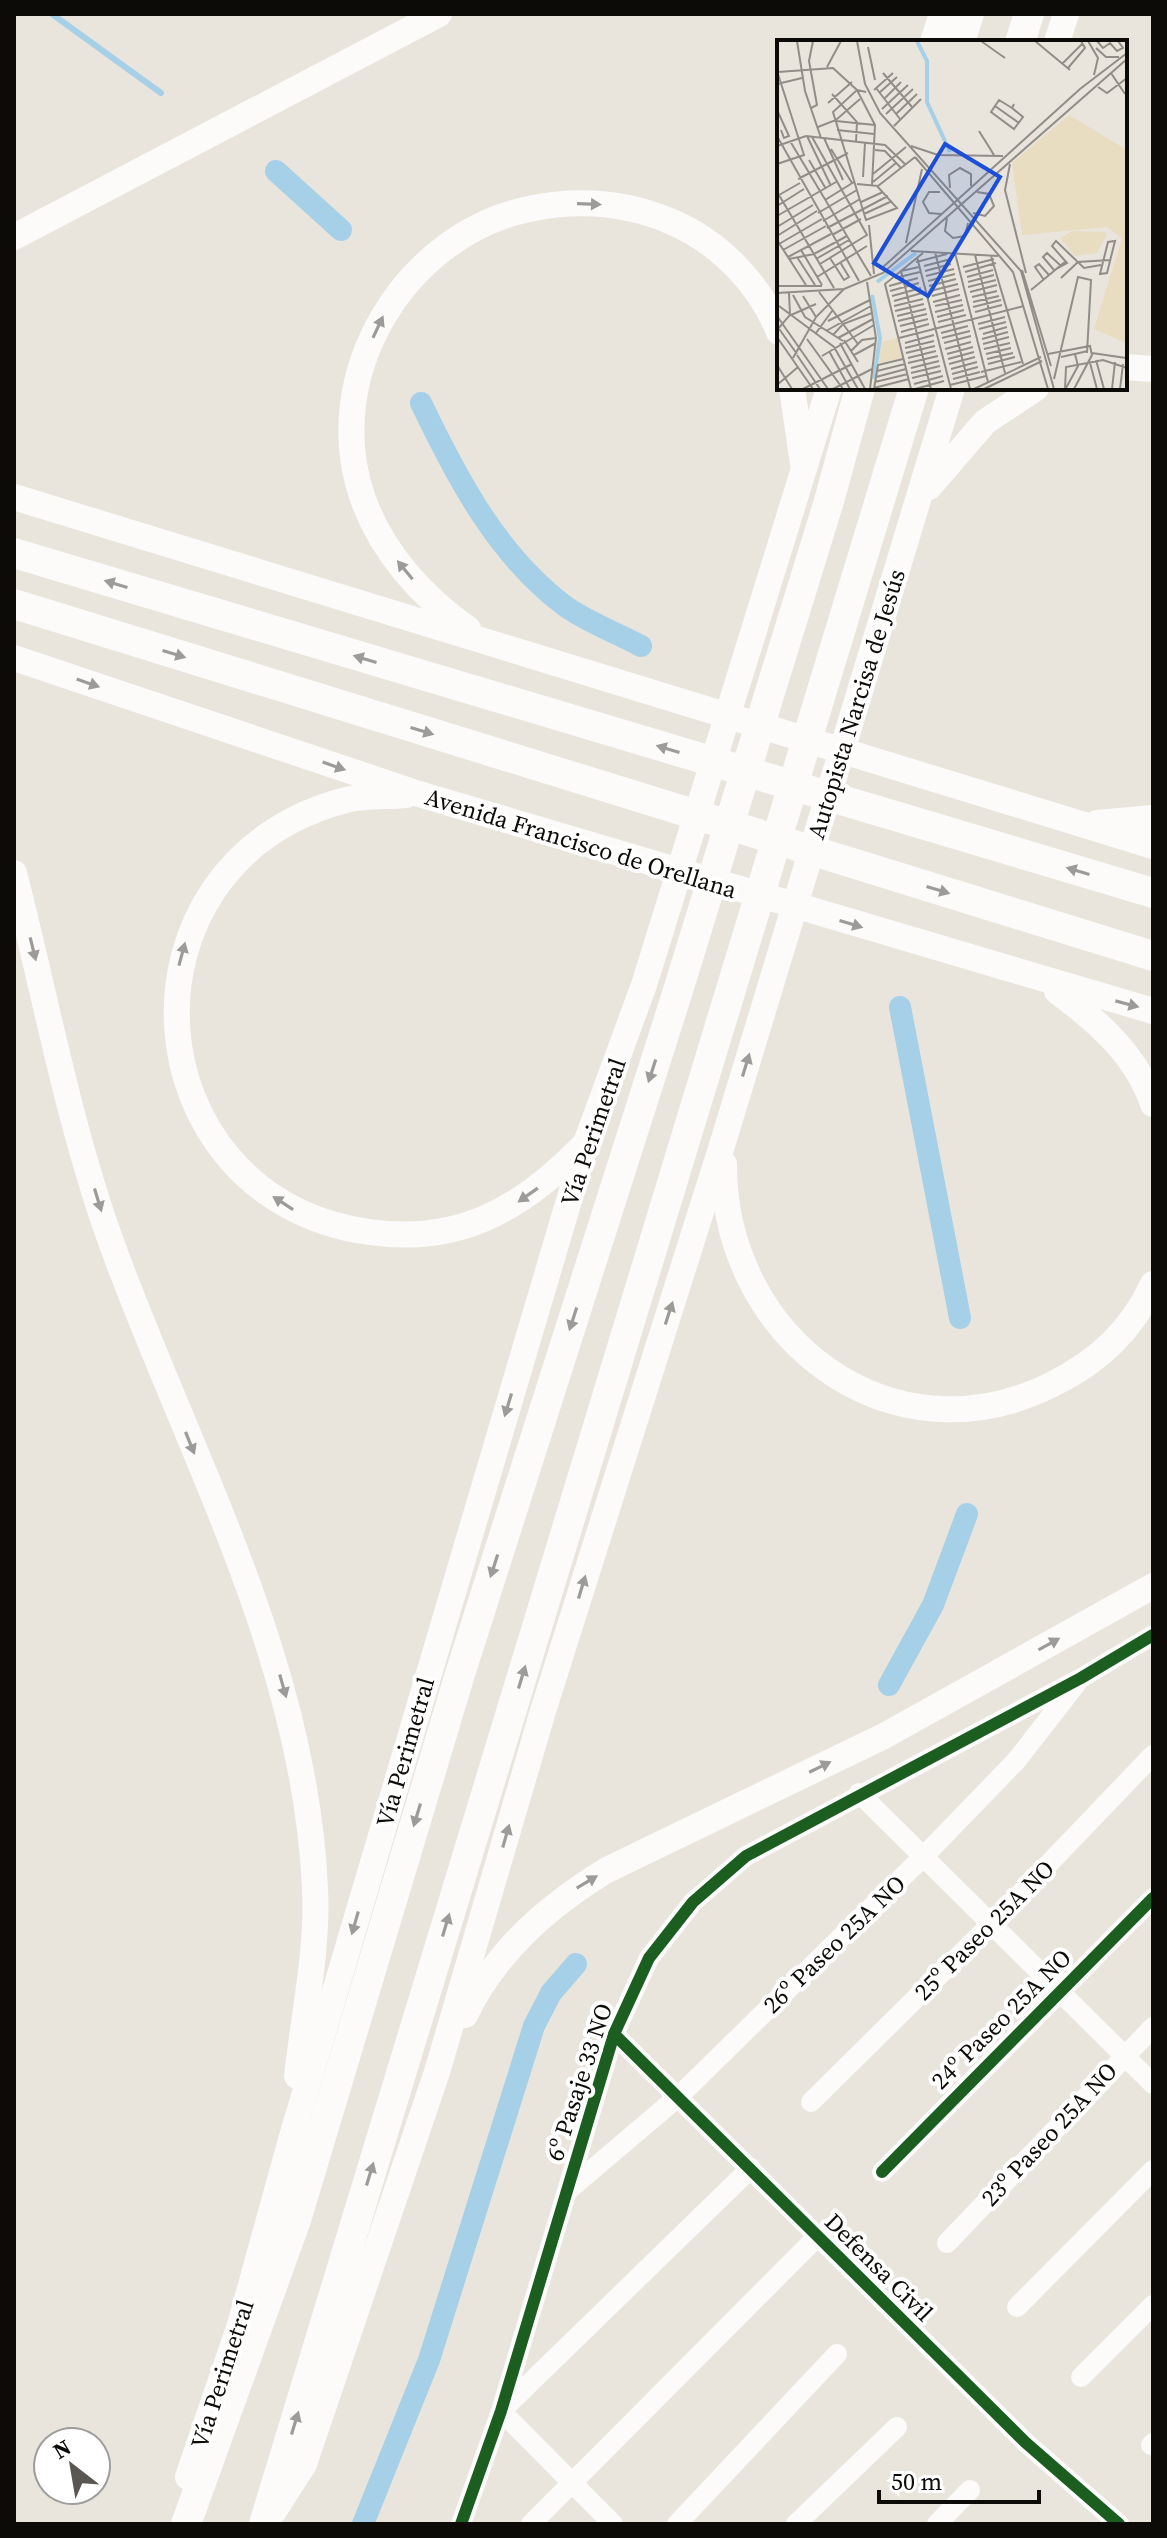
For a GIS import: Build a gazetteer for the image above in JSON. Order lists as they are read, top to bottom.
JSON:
{
  "streets": {
    "highway": ["Autopista Narcisa de Jesús", "Vía Perimetral"],
    "main road": ["Avenida Francisco de Orellana"],
    "street": [
      "25º Paseo 25A NO",
      "26º Paseo 25A NO",
      "24º Paseo 25A NO",
      "6º Pasaje 33 NO",
      "23º Paseo 25A NO",
      "Defensa Civil"
    ]
  },
  "crossings": [
    ["26º Paseo 25A NO", "6º Pasaje 33 NO"],
    ["26º Paseo 25A NO", "Defensa Civil"],
    ["6º Pasaje 33 NO", "Defensa Civil"]
  ],
  "one_way": ["Autopista Narcisa de Jesús"],
  "scale_bar": "50 m",
  "north": "top left"
}
